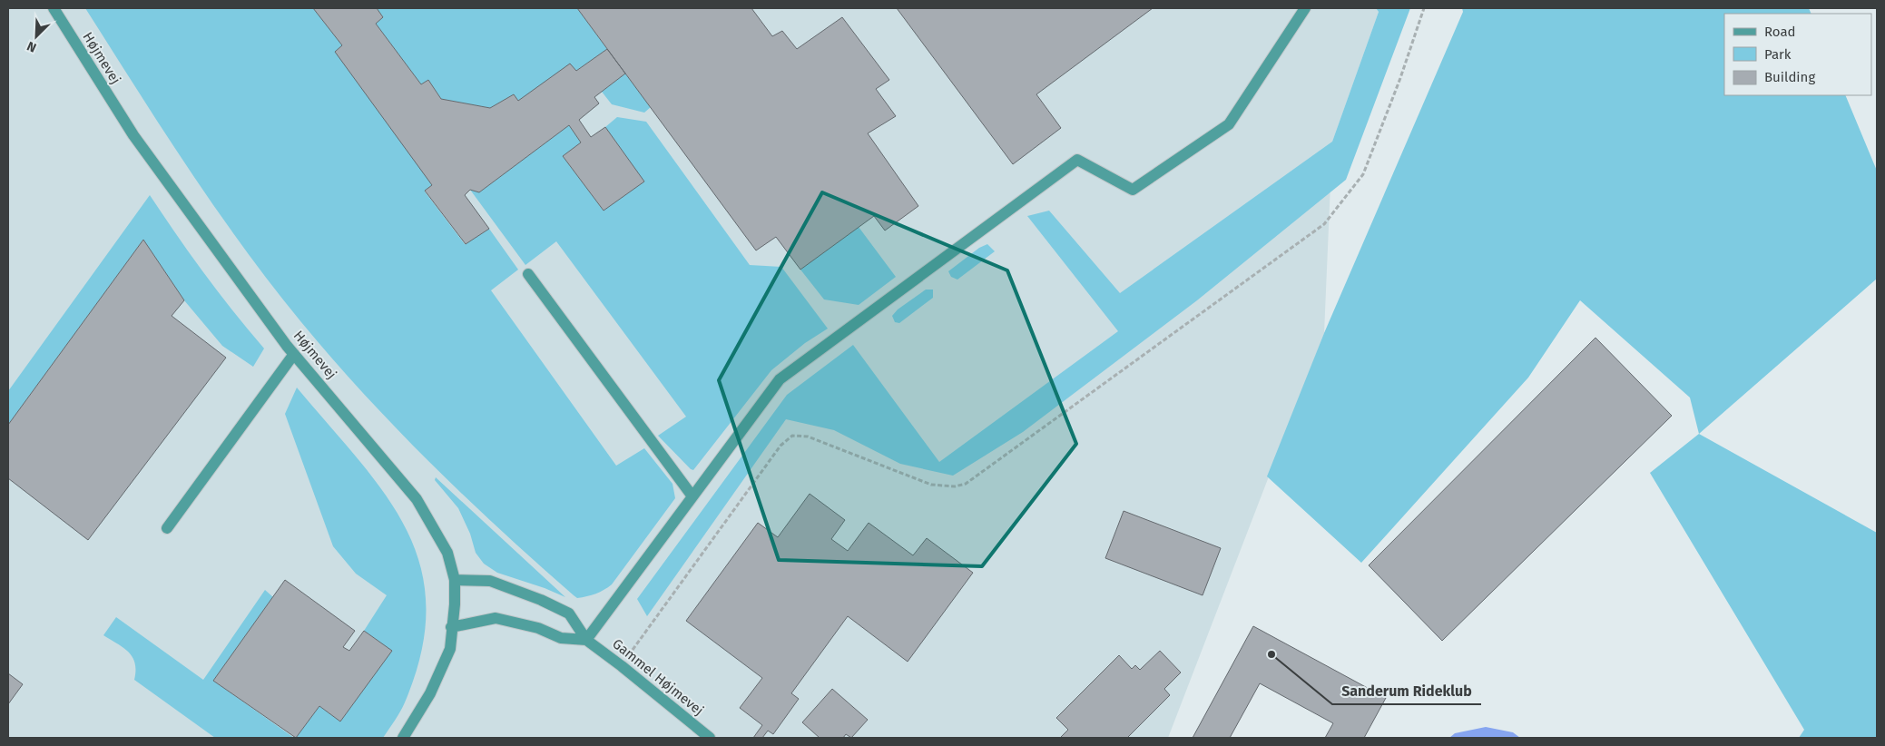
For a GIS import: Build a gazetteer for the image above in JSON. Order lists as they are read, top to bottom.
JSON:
{
  "streets": {
    "street": ["Højmevej", "Gammel Højmevej"]
  },
  "crossings": [
    ["Højmevej", "Gammel Højmevej"]
  ],
  "places": ["Sanderum Rideklub"],
  "legend": ["Road", "Park", "Building"],
  "north": "bottom left"
}
